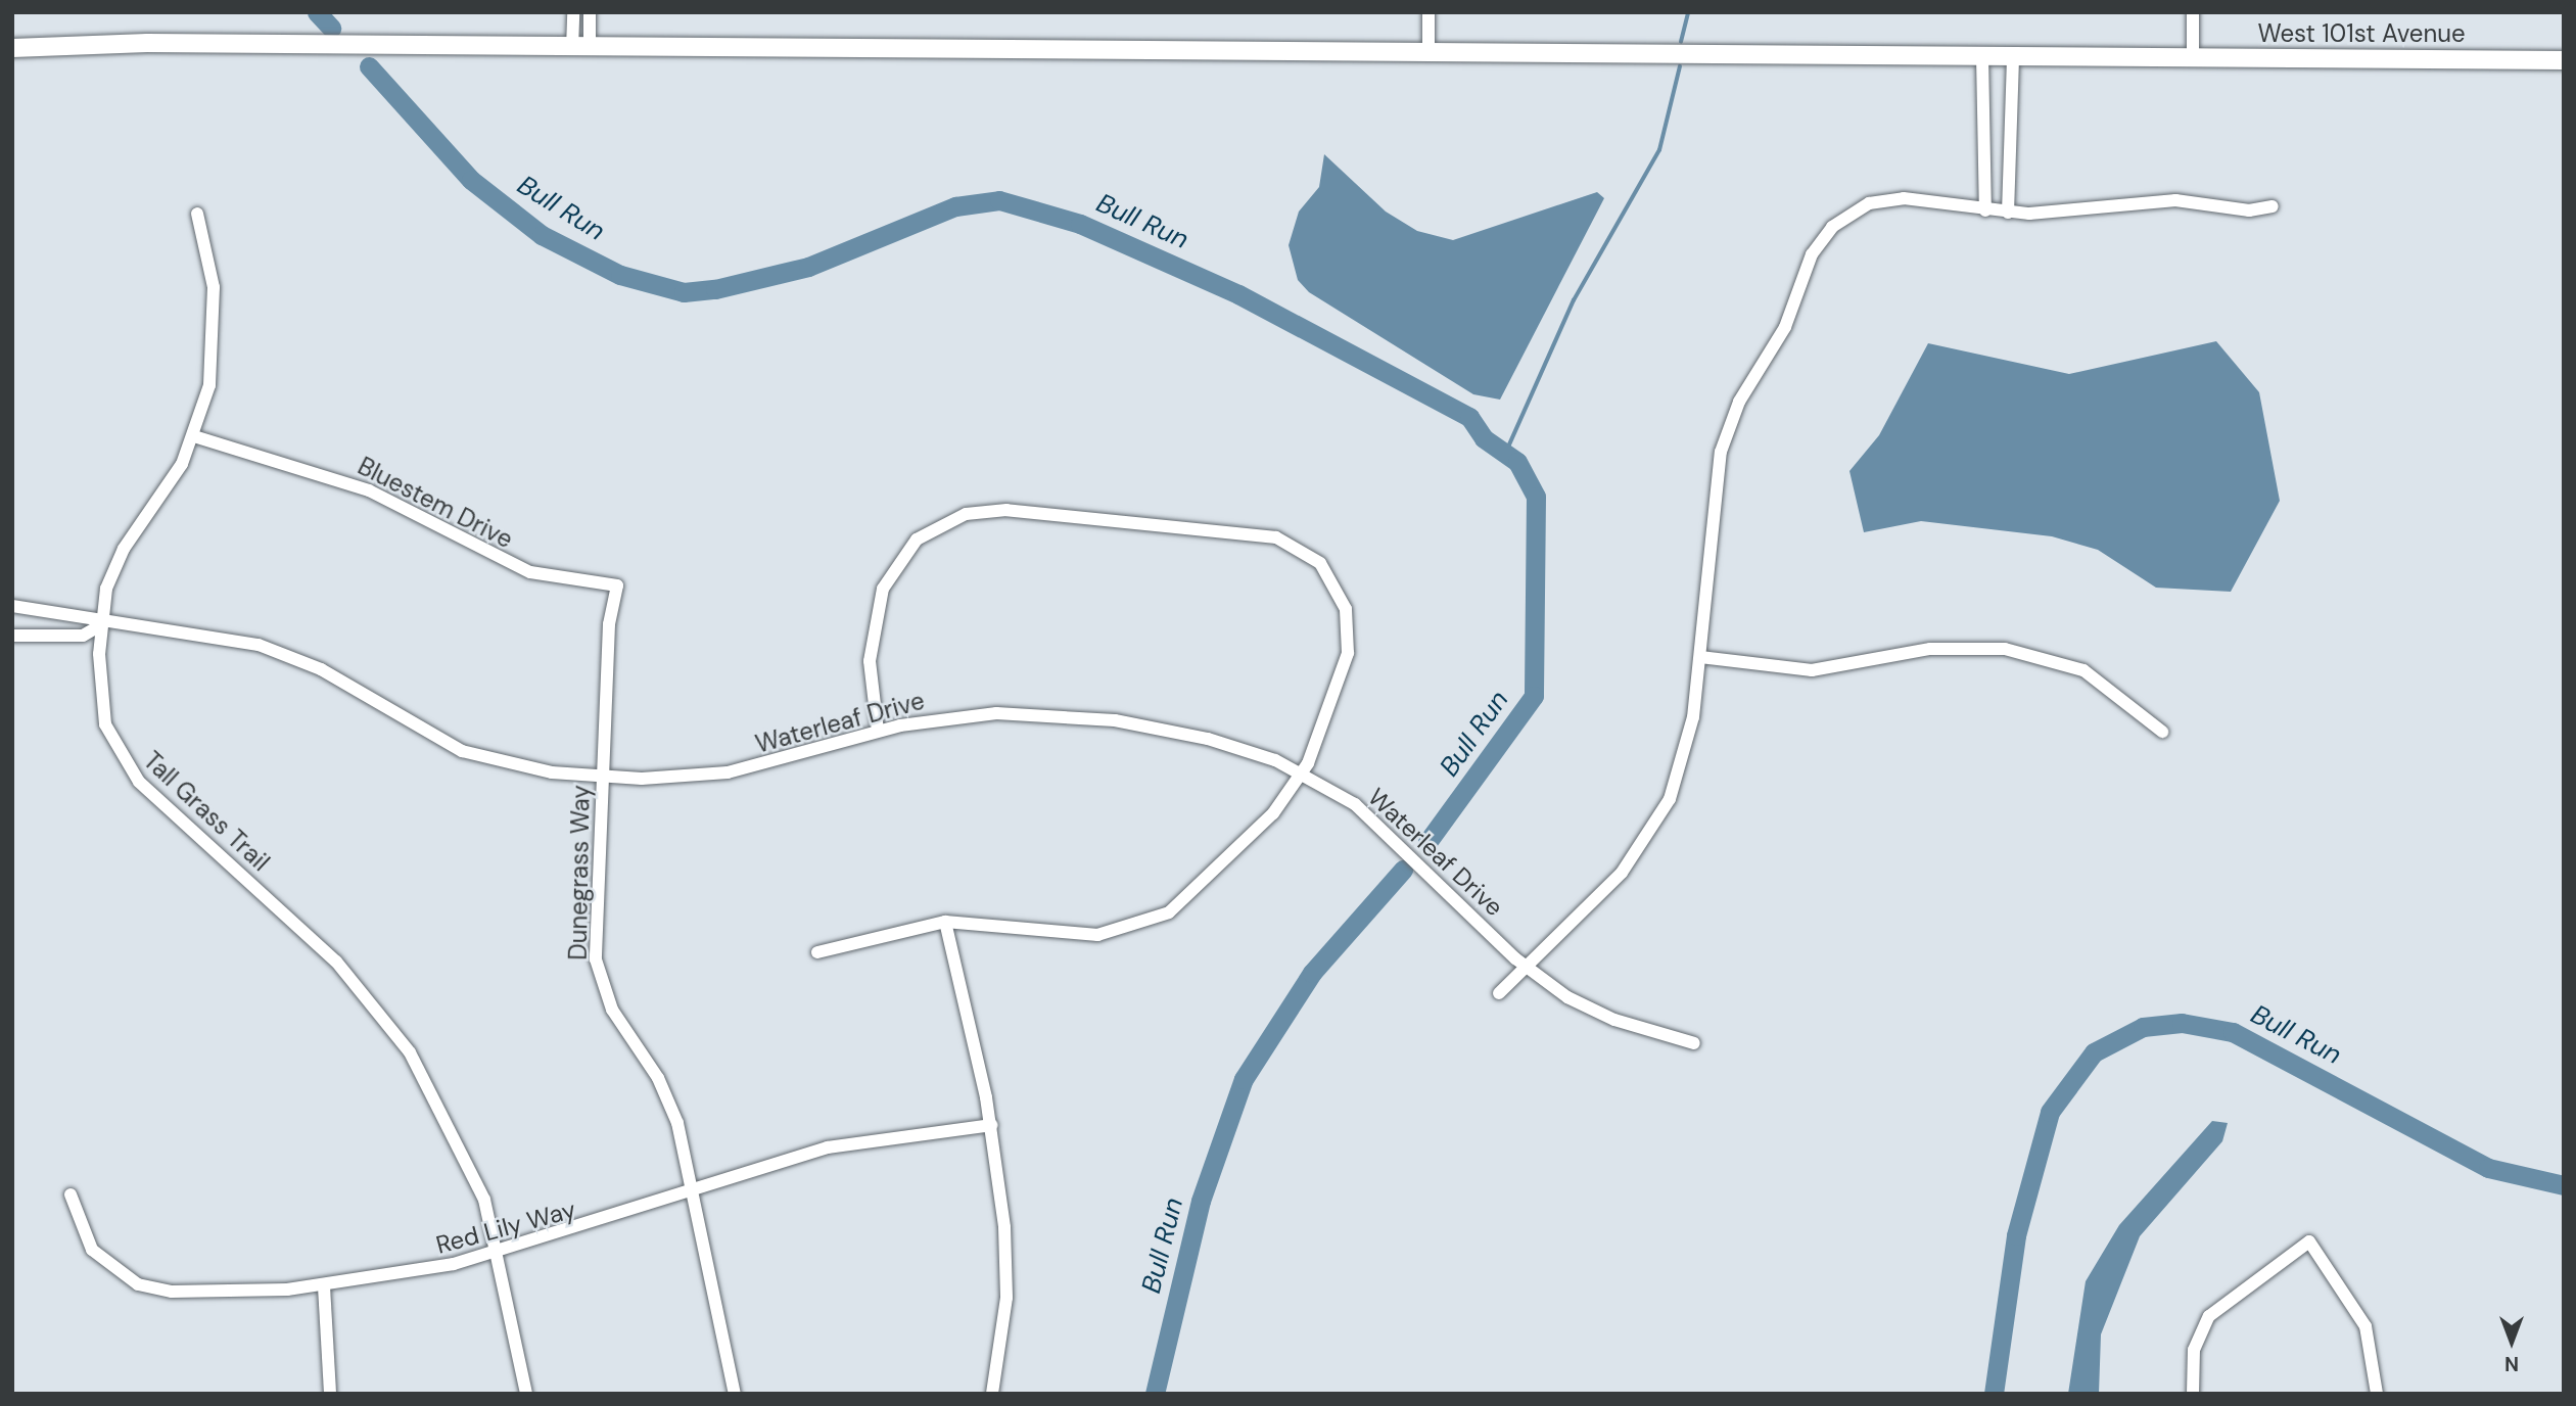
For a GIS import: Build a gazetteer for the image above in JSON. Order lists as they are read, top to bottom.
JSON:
{
  "streets": {
    "street": [
      "West 101st Avenue",
      "Bluestem Drive",
      "Waterleaf Drive",
      "Tall Grass Trail",
      "Dunegrass Way",
      "Red Lily Way"
    ]
  },
  "crossings": [
    ["Bluestem Drive", "Tall Grass Trail"],
    ["Bluestem Drive", "Dunegrass Way"],
    ["Waterleaf Drive", "Tall Grass Trail"],
    ["Waterleaf Drive", "Dunegrass Way"],
    ["Tall Grass Trail", "Red Lily Way"],
    ["Dunegrass Way", "Red Lily Way"]
  ],
  "water": ["Bull Run"],
  "north": "bottom"
}
